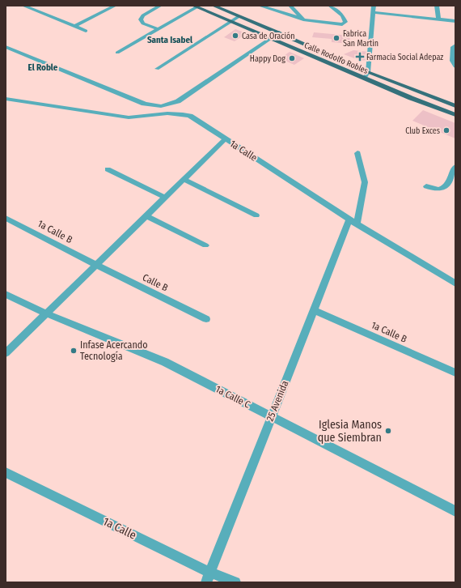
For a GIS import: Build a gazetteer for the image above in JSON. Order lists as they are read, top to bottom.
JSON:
{
  "streets": {
    "main road": ["Calle Rodolfo Robles"],
    "street": [
      "1a Calle",
      "1a Calle B",
      "Calle B",
      "1a Calle C",
      "25 Avenida"
    ]
  },
  "crossings": [
    ["1a Calle", "25 Avenida"],
    ["1a Calle B", "Calle B"],
    ["1a Calle B", "25 Avenida"],
    ["1a Calle C", "25 Avenida"]
  ],
  "districts": ["Santa Isabel", "El Roble"],
  "places": {
    "other": [
      "Casa de Oración",
      "Fabrica San Martin",
      "Happy Dog",
      "Club Exces",
      "Infase Acercando Tecnología",
      "Iglesia Manos que Siembran"
    ],
    "health": ["Farmacia Social Adepaz"]
  }
}
